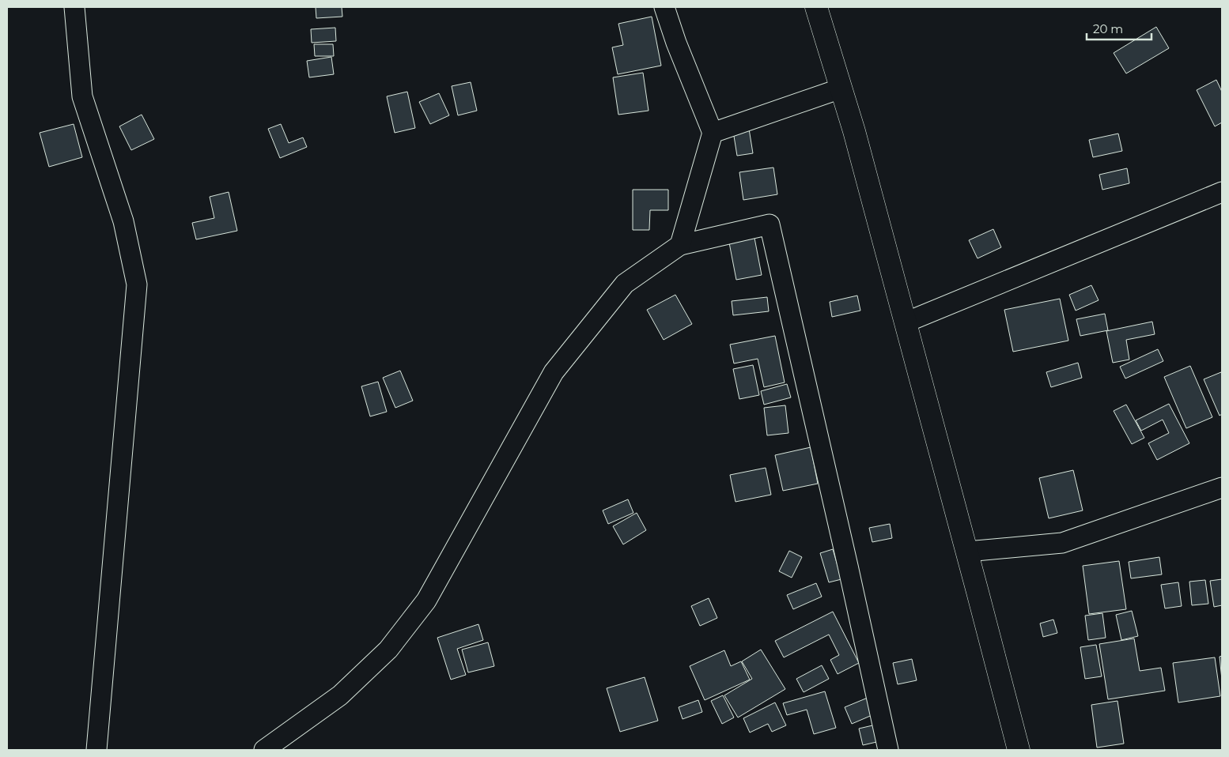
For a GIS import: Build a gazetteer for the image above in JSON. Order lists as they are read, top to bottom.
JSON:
{
  "scale_bar": "20 m"
}
